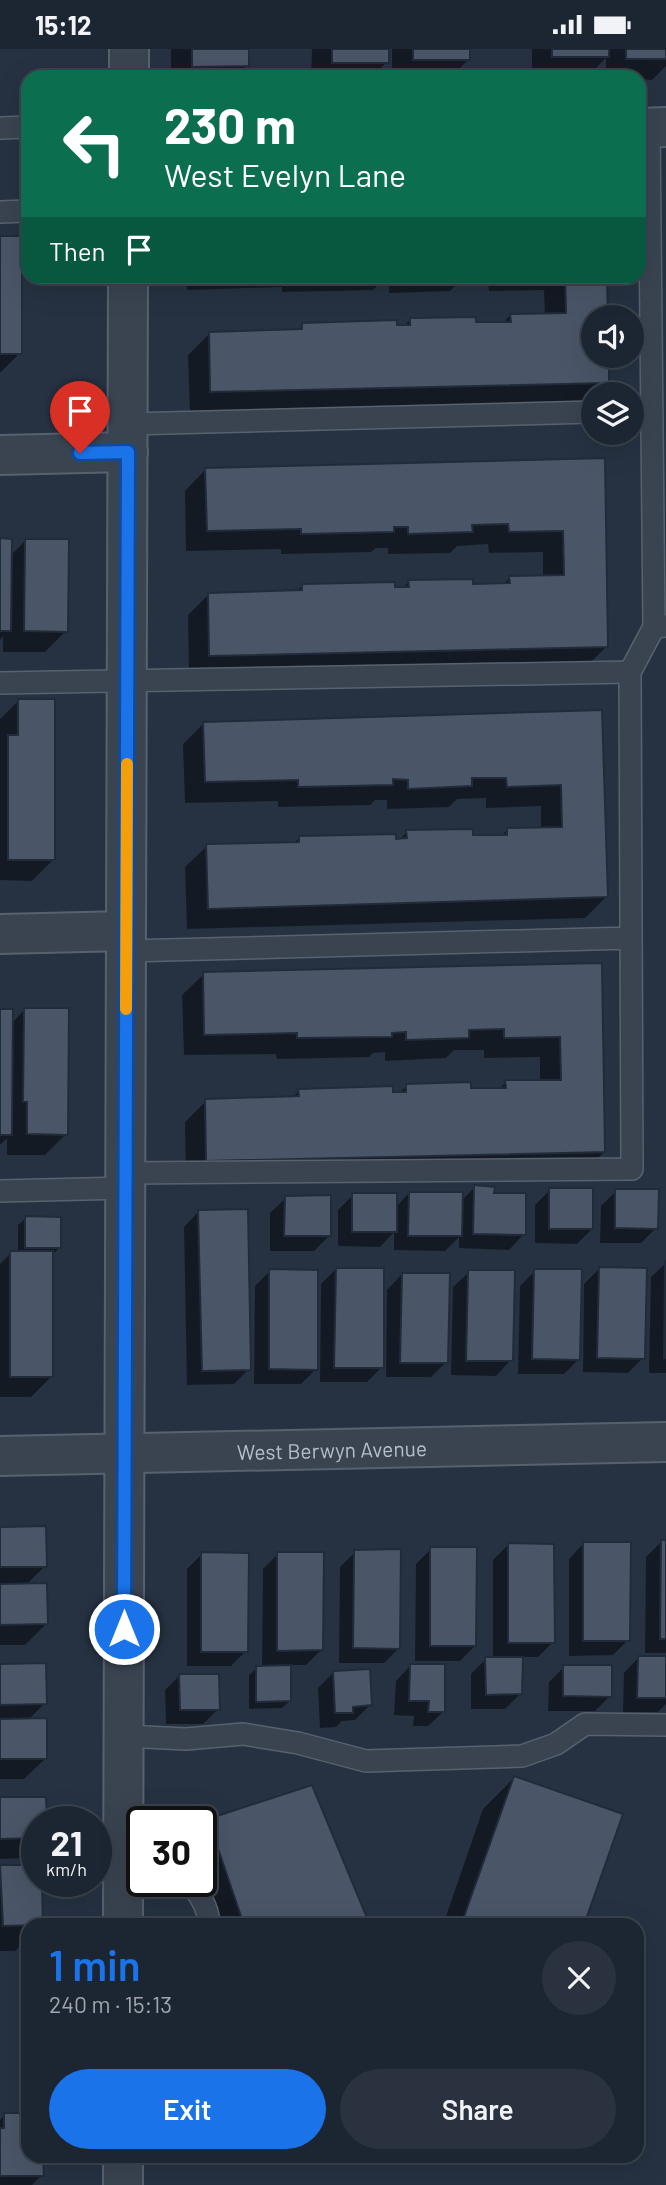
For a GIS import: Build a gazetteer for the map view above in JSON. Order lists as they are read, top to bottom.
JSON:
{
  "streets": {
    "street": ["West Berwyn Avenue"]
  },
  "page": {
    "status": "15:12",
    "turn": ["230 m", "West Evelyn Lane"],
    "then": "Then",
    "speed": "21 km/h",
    "limit": "30",
    "heading": ["1 min", "240 m · 15:13"],
    "buttons": ["Exit", "Share"]
  }
}
